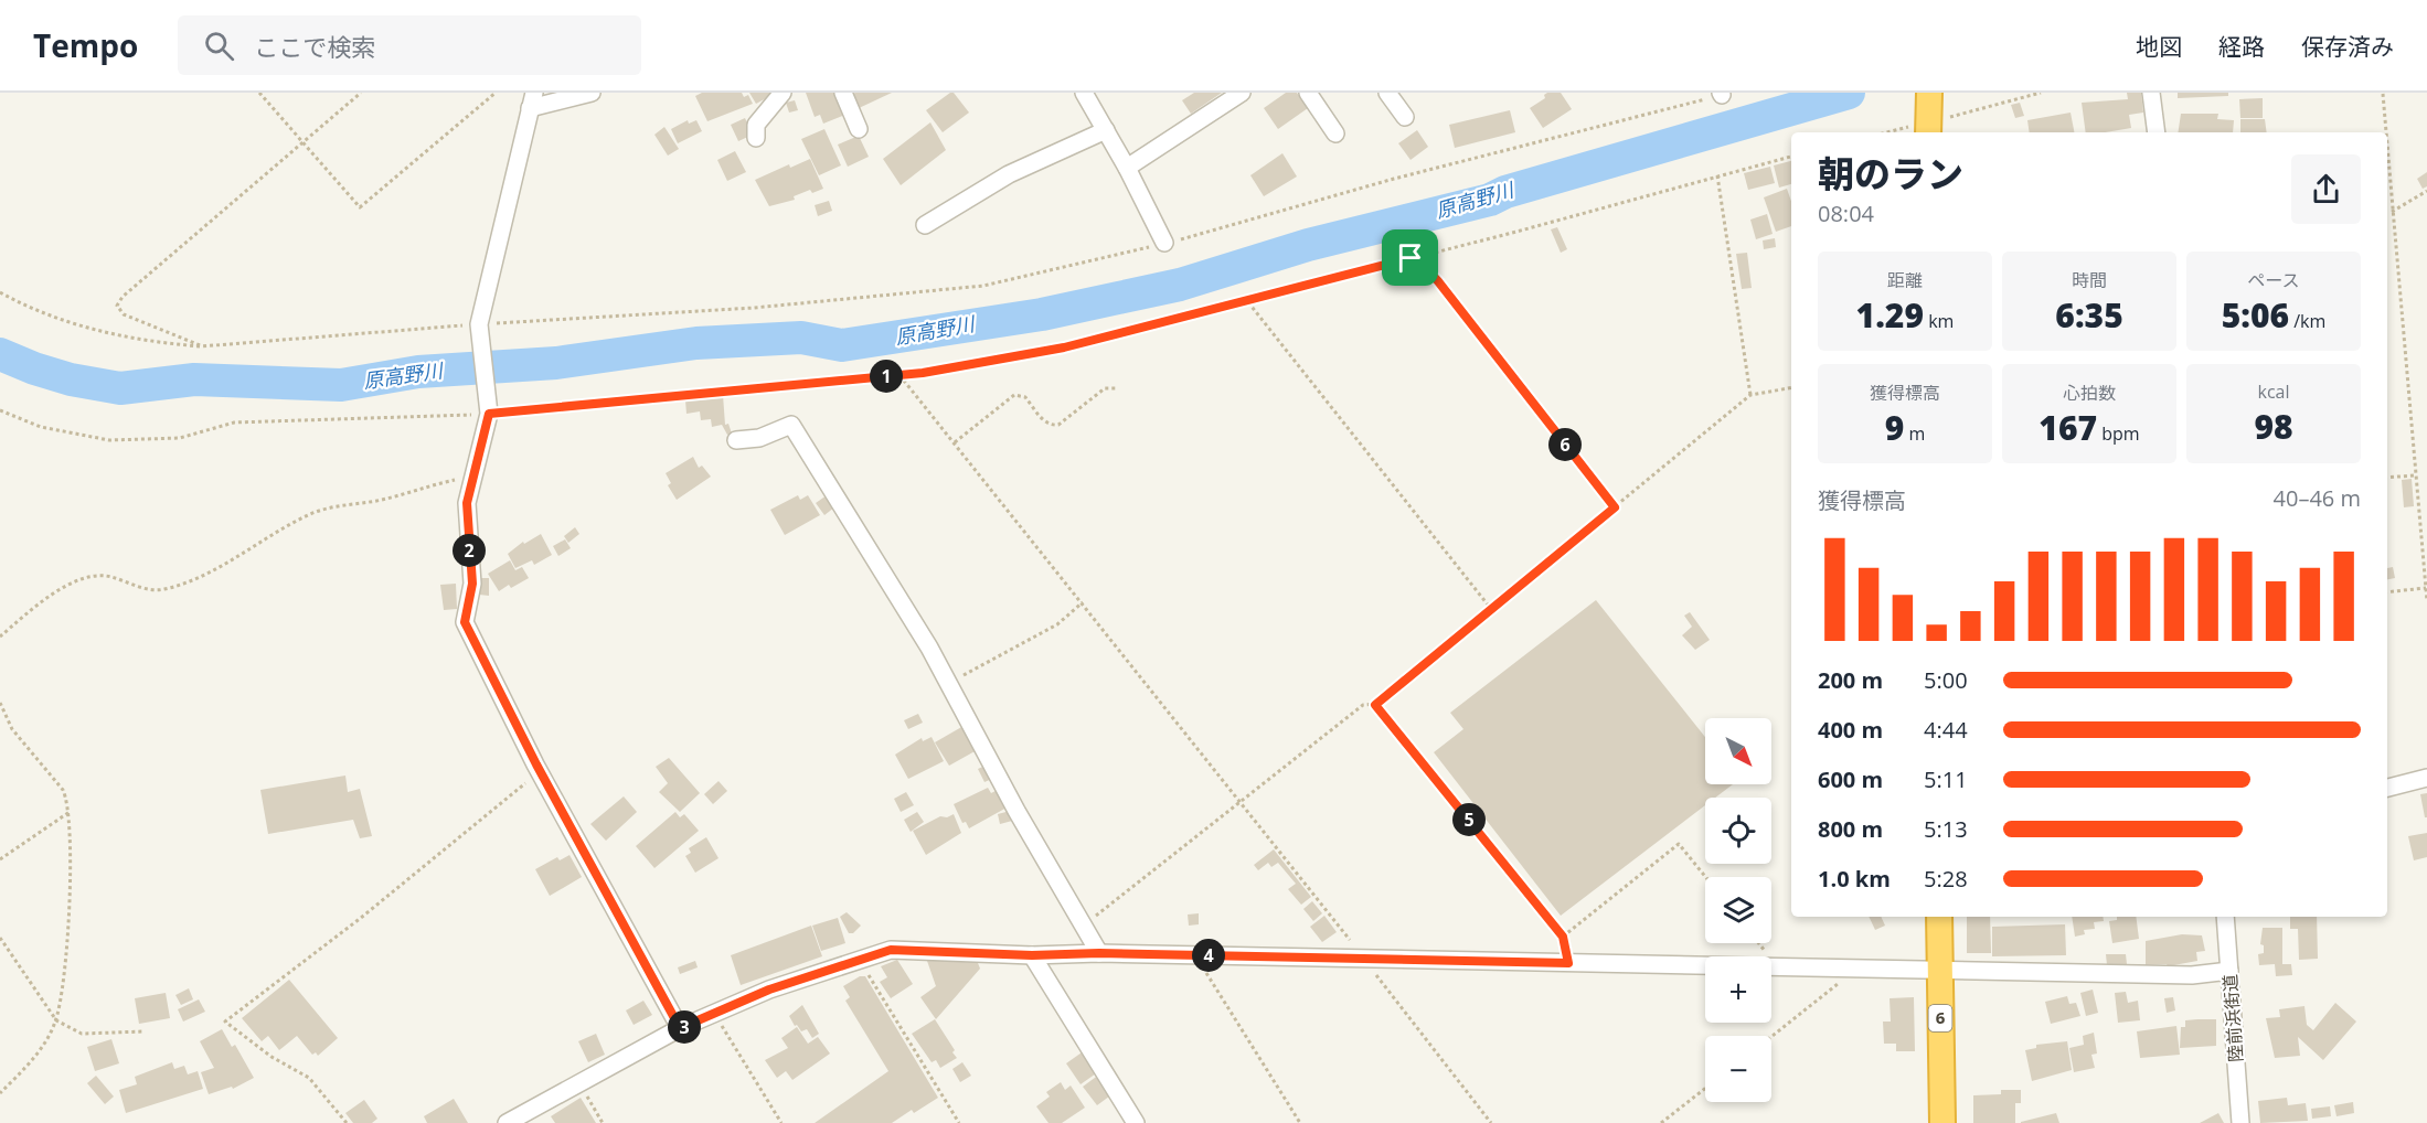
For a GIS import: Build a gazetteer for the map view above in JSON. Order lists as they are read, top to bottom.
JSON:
{
  "streets": {
    "highway": ["6"],
    "street": ["陸前浜街道"]
  },
  "water": ["原高野川"],
  "north": "bottom right",
  "page": {
    "header": "Tempo",
    "search": "ここで検索",
    "nav": ["地図", "経路", "保存済み"],
    "heading": ["朝のラン", "08:04"],
    "stats": [
      ["距離", "1.29 km"],
      ["時間", "6:35"],
      ["ペース", "5:06 /km"],
      ["獲得標高", "9 m"],
      ["心拍数", "167 bpm"],
      ["kcal", "98"]
    ],
    "pins": [
      "1",
      "6",
      "2",
      "5",
      "4",
      "3"
    ],
    "chart": ["獲得標高", "40–46 m"],
    "list": [
      {
        "name": "200 m",
        "note": "5:00"
      },
      {
        "name": "400 m",
        "note": "4:44"
      },
      {
        "name": "600 m",
        "note": "5:11"
      },
      {
        "name": "800 m",
        "note": "5:13"
      },
      {
        "name": "1.0 km",
        "note": "5:28"
      }
    ],
    "map_buttons": ["+", "−"]
  }
}
